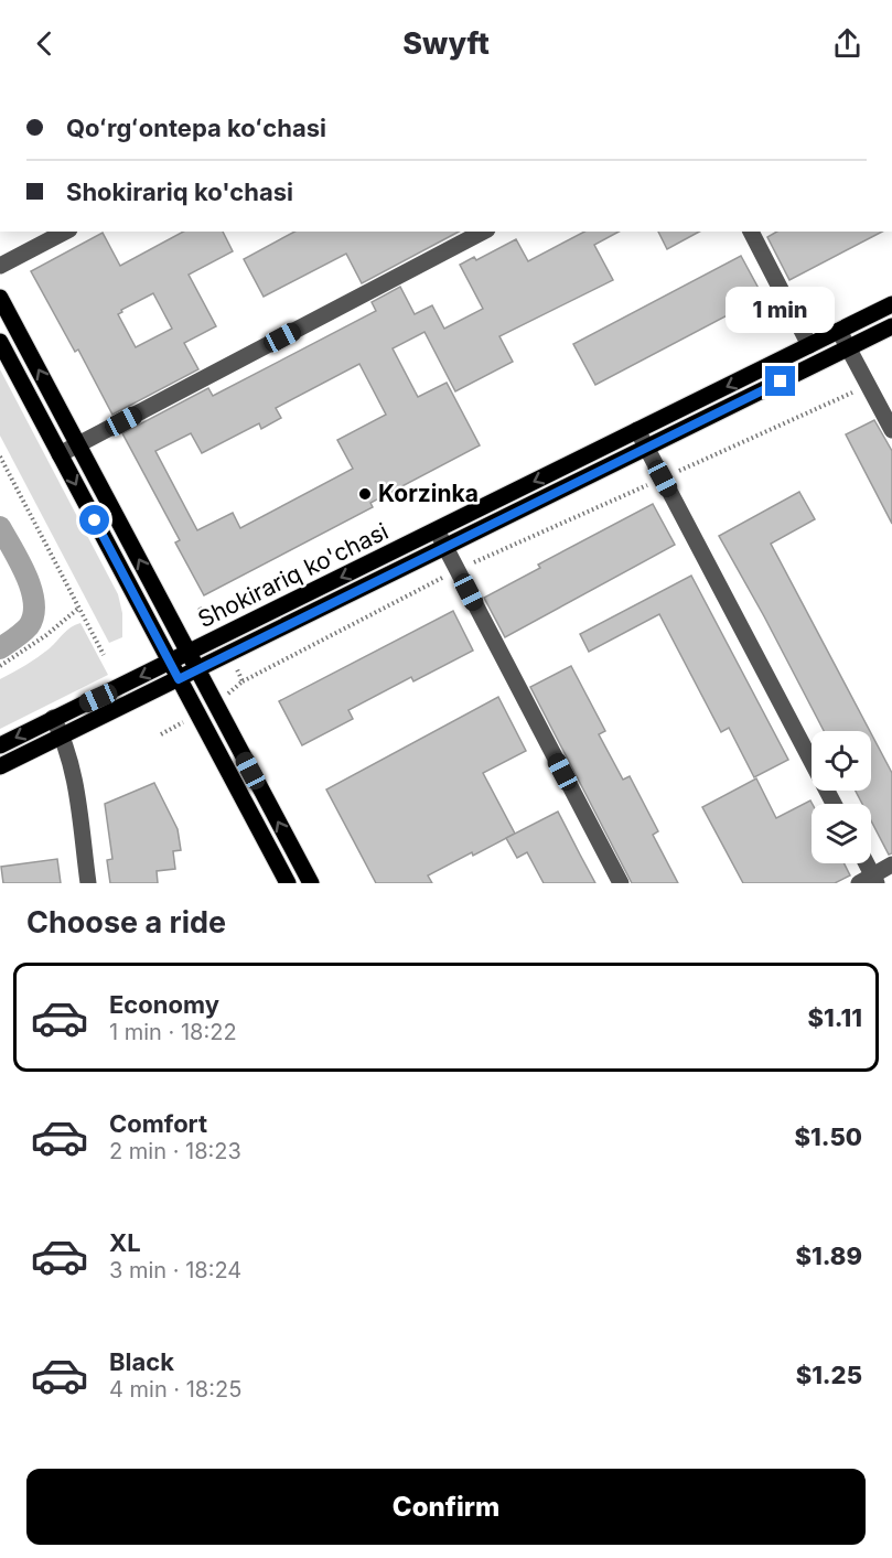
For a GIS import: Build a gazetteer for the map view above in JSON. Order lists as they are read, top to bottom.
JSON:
{
  "streets": {
    "main road": ["Shokirariq ko'chasi"]
  },
  "places": ["Korzinka"],
  "page": {
    "header": "Swyft",
    "banner": ["Qoʻrgʻontepa koʻchasi", "Shokirariq ko'chasi"],
    "bubble": "1 min",
    "heading": "Choose a ride",
    "list": [
      {
        "name": "Economy",
        "note": "1 min · 18:22",
        "value": "$1.11"
      },
      {
        "name": "Comfort",
        "note": "2 min · 18:23",
        "value": "$1.50"
      },
      {
        "name": "XL",
        "note": "3 min · 18:24",
        "value": "$1.89"
      },
      {
        "name": "Black",
        "note": "4 min · 18:25",
        "value": "$1.25"
      }
    ],
    "buttons": "Confirm"
  }
}
